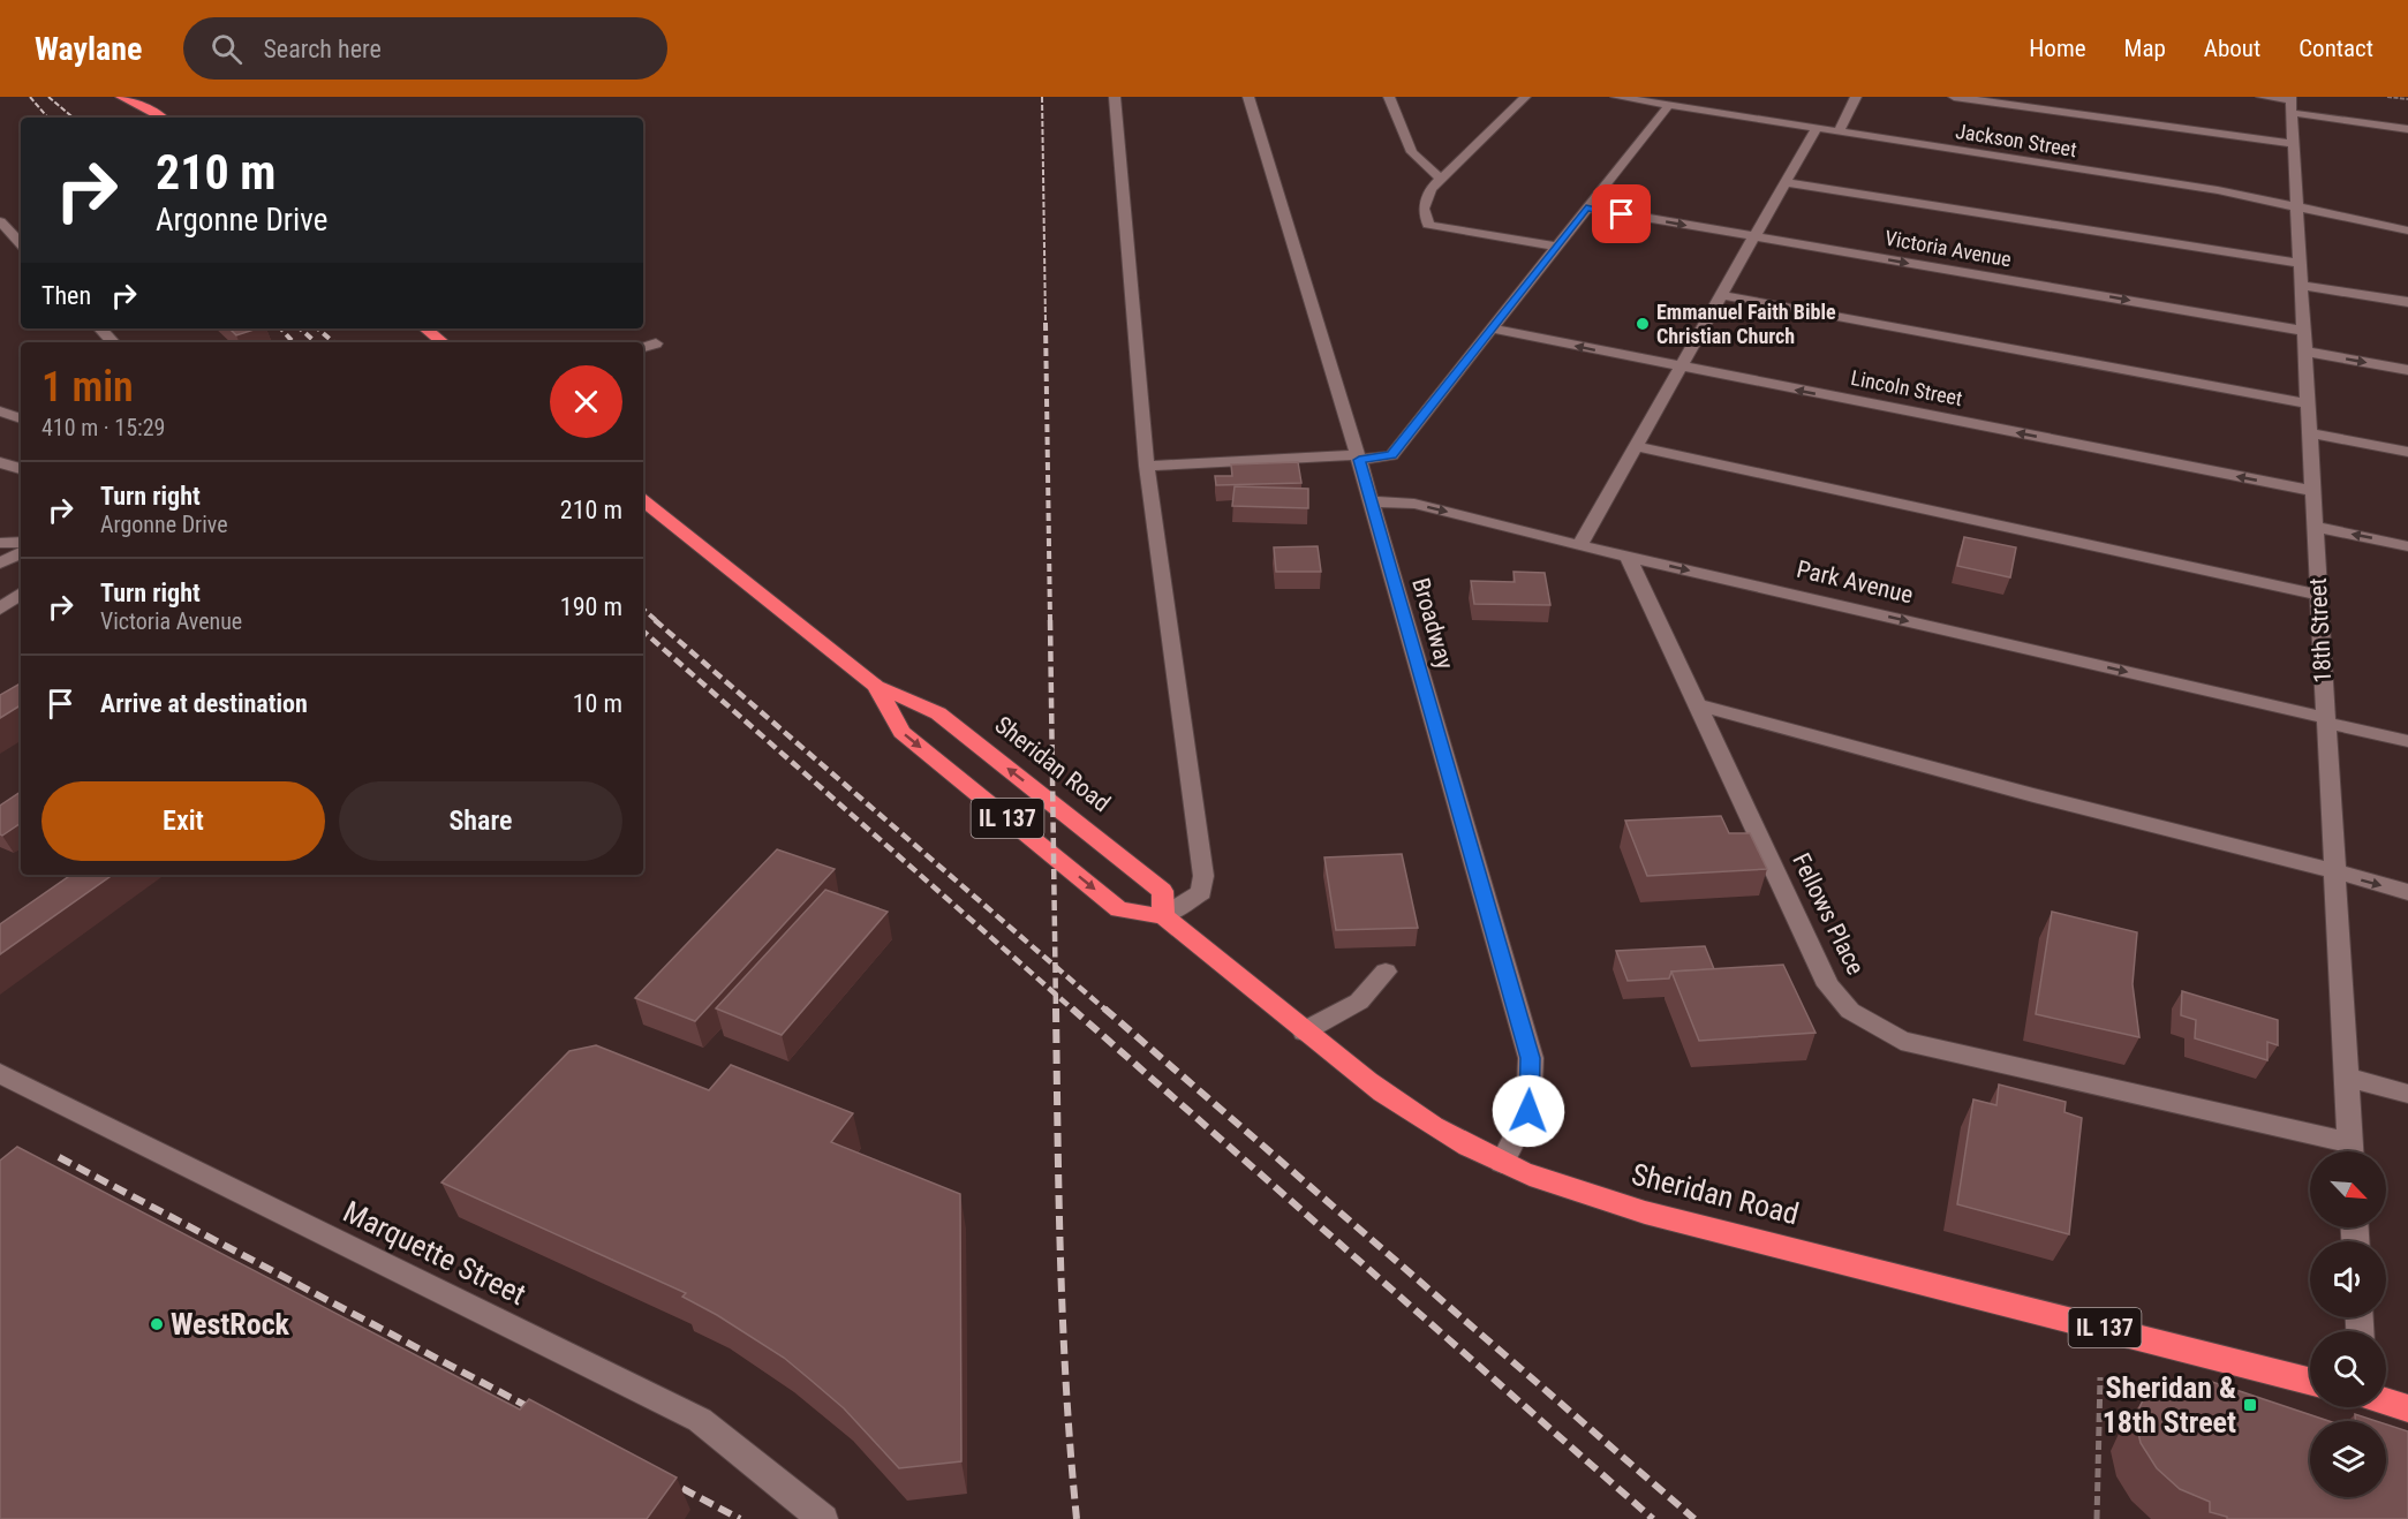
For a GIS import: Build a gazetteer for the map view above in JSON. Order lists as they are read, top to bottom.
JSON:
{
  "streets": {
    "highway": ["Sheridan Road", "IL 137"],
    "street": [
      "Jackson Street",
      "Victoria Avenue",
      "Lincoln Street",
      "Park Avenue",
      "Broadway",
      "18th Street",
      "Fellows Place",
      "Marquette Street"
    ]
  },
  "crossings": [
    ["Jackson Street", "18th Street"],
    ["Victoria Avenue", "18th Street"],
    ["Lincoln Street", "18th Street"],
    ["Park Avenue", "Broadway"],
    ["Park Avenue", "18th Street"],
    ["Park Avenue", "Fellows Place"],
    ["Broadway", "Sheridan Road"]
  ],
  "places": {
    "other": ["Emmanuel Faith Bible Christian Church", "WestRock"],
    "transit": ["Sheridan & 18th Street"]
  },
  "north": "bottom right",
  "page": {
    "header": "Waylane",
    "search": "Search here",
    "nav": [
      "Home",
      "Map",
      "About",
      "Contact"
    ],
    "turn": ["210 m", "Argonne Drive"],
    "then": "Then",
    "heading": ["1 min", "410 m · 15:29"],
    "list": [
      {
        "name": "Turn right",
        "note": "Argonne Drive",
        "value": "210 m"
      },
      {
        "name": "Turn right",
        "note": "Victoria Avenue",
        "value": "190 m"
      },
      {
        "name": "Arrive at destination",
        "value": "10 m"
      }
    ],
    "buttons": ["Exit", "Share"]
  }
}
